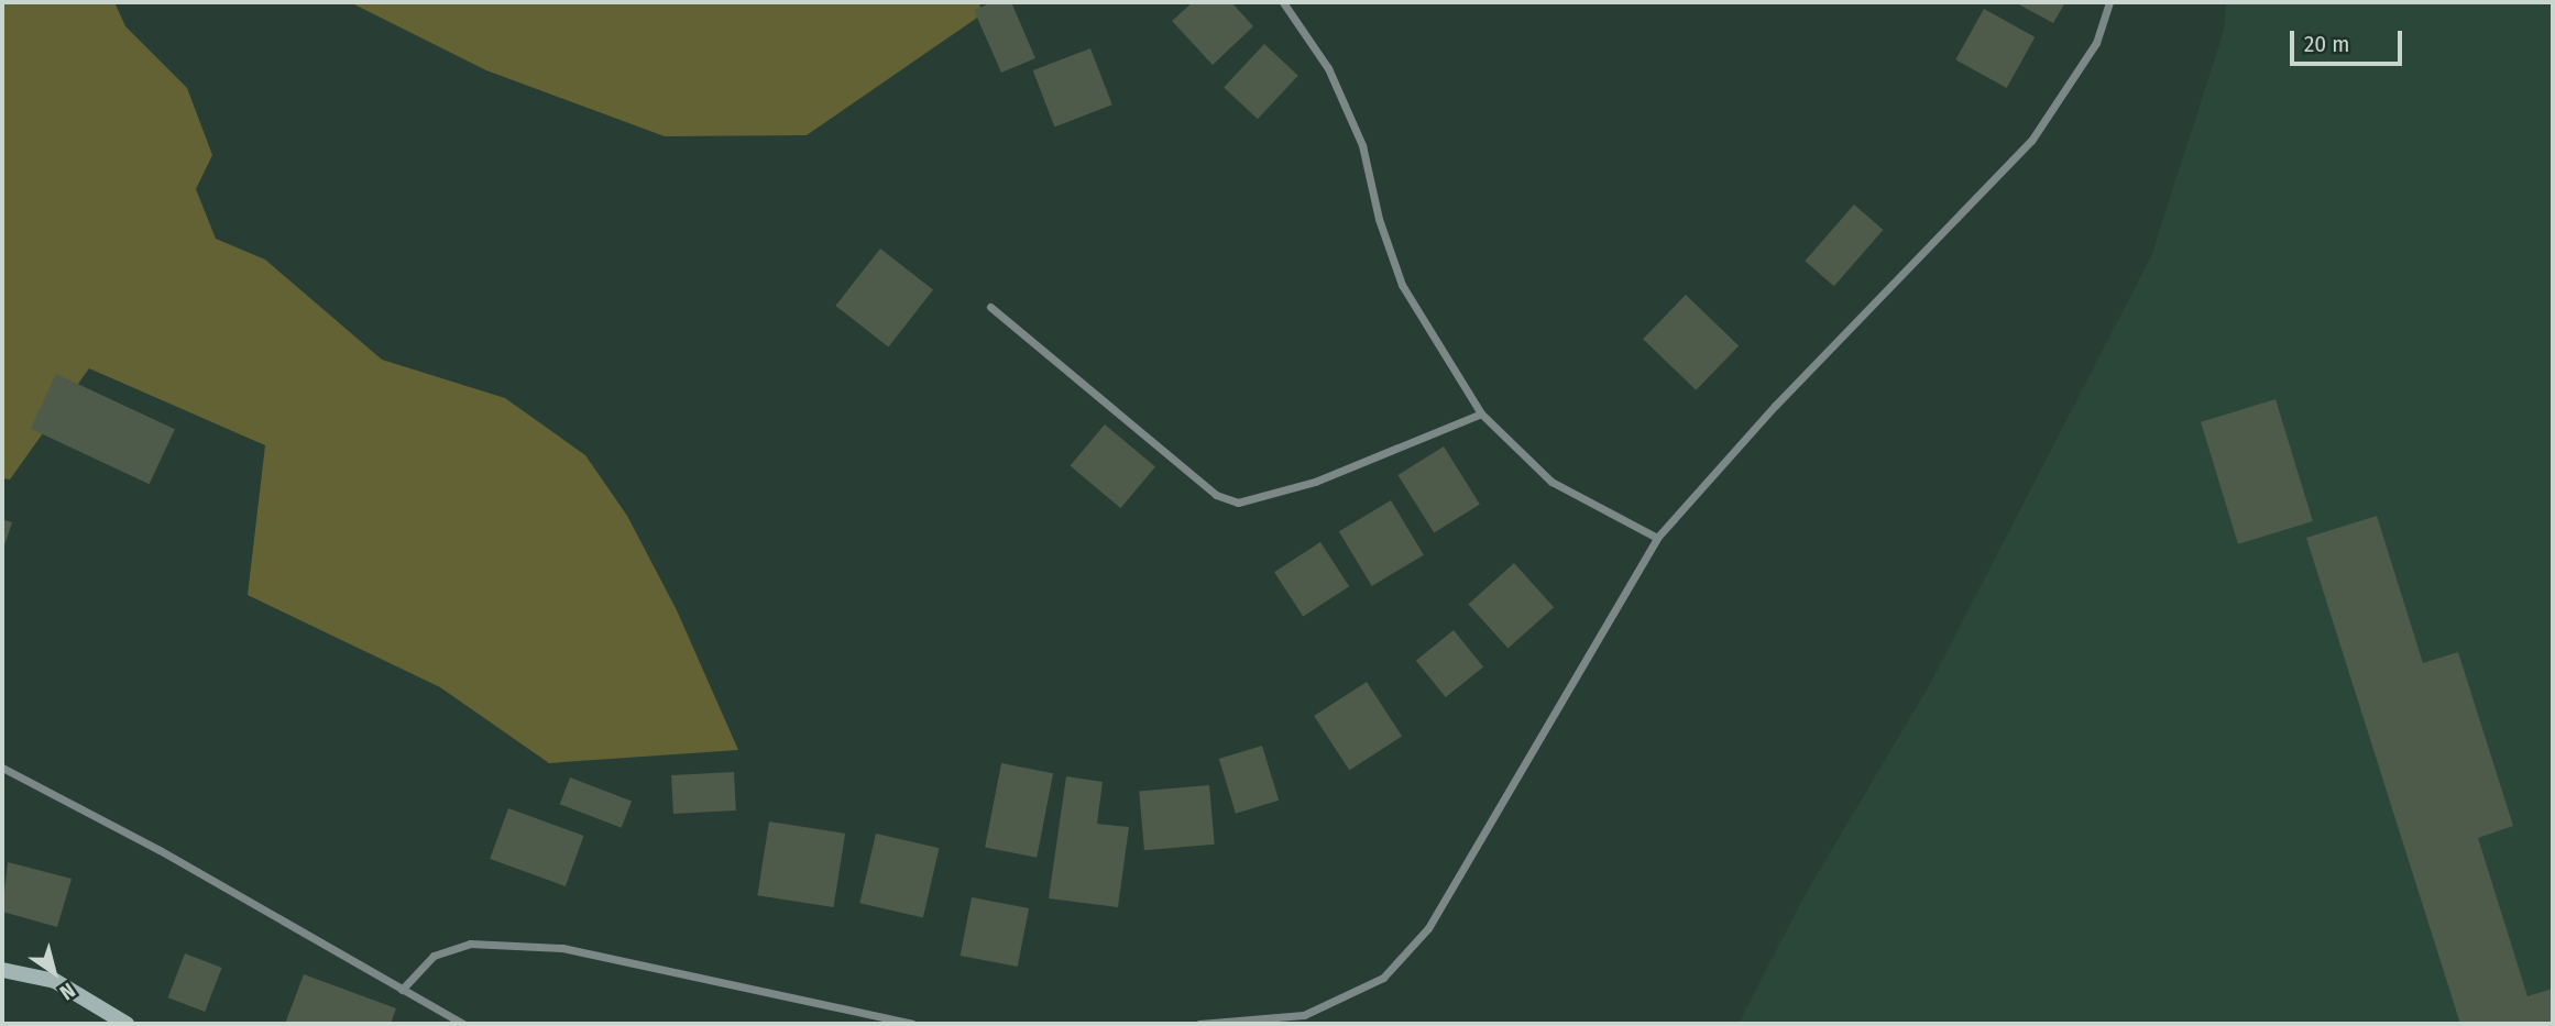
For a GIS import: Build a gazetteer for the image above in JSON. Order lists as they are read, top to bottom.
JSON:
{
  "scale_bar": "20 m",
  "north": "bottom right"
}
